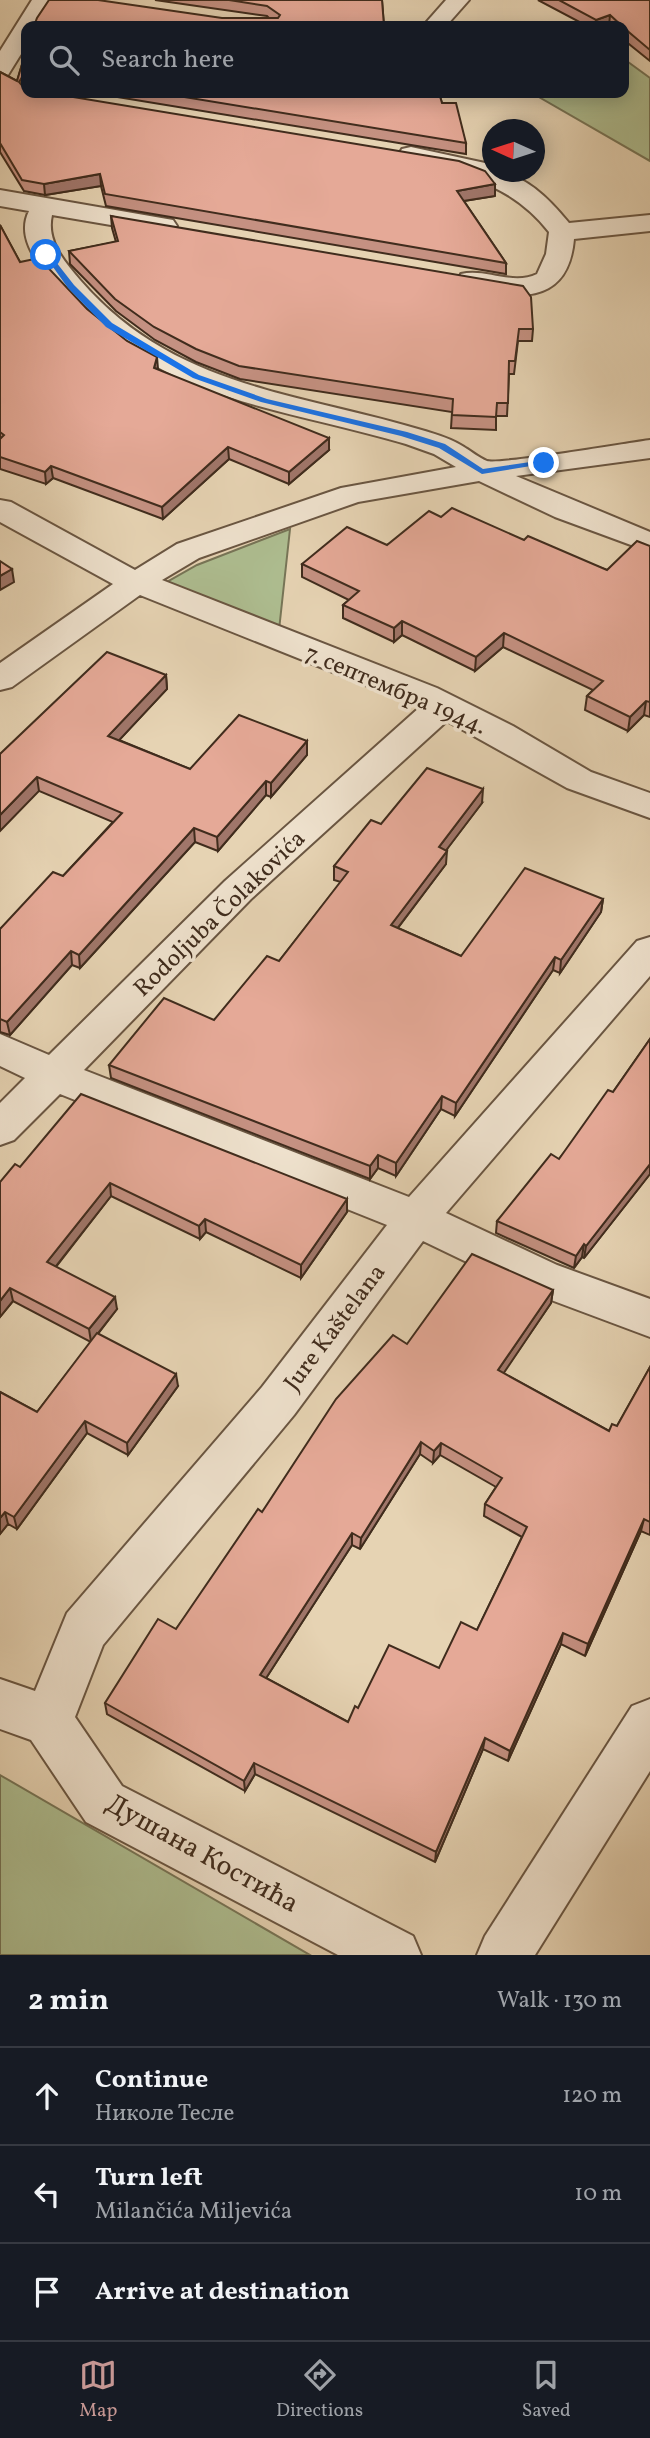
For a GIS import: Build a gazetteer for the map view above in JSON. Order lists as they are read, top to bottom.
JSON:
{
  "streets": {
    "street": [
      "7. септембра 1944.",
      "Rodoljuba Čolakovića",
      "Jure Kaštelana",
      "Душана Костића"
    ]
  },
  "crossings": [
    ["7. септембра 1944.", "Rodoljuba Čolakovića"],
    ["Jure Kaštelana", "Душана Костића"]
  ],
  "north": "left",
  "page": {
    "search": "Search here",
    "heading": ["2 min", "Walk · 130 m"],
    "list": [
      ["Continue", "Николе Тесле", "120 m"],
      ["Turn left", "Milančića Miljevića", "10 m"],
      "Arrive at destination"
    ],
    "nav": ["Map", "Directions", "Saved"]
  }
}
